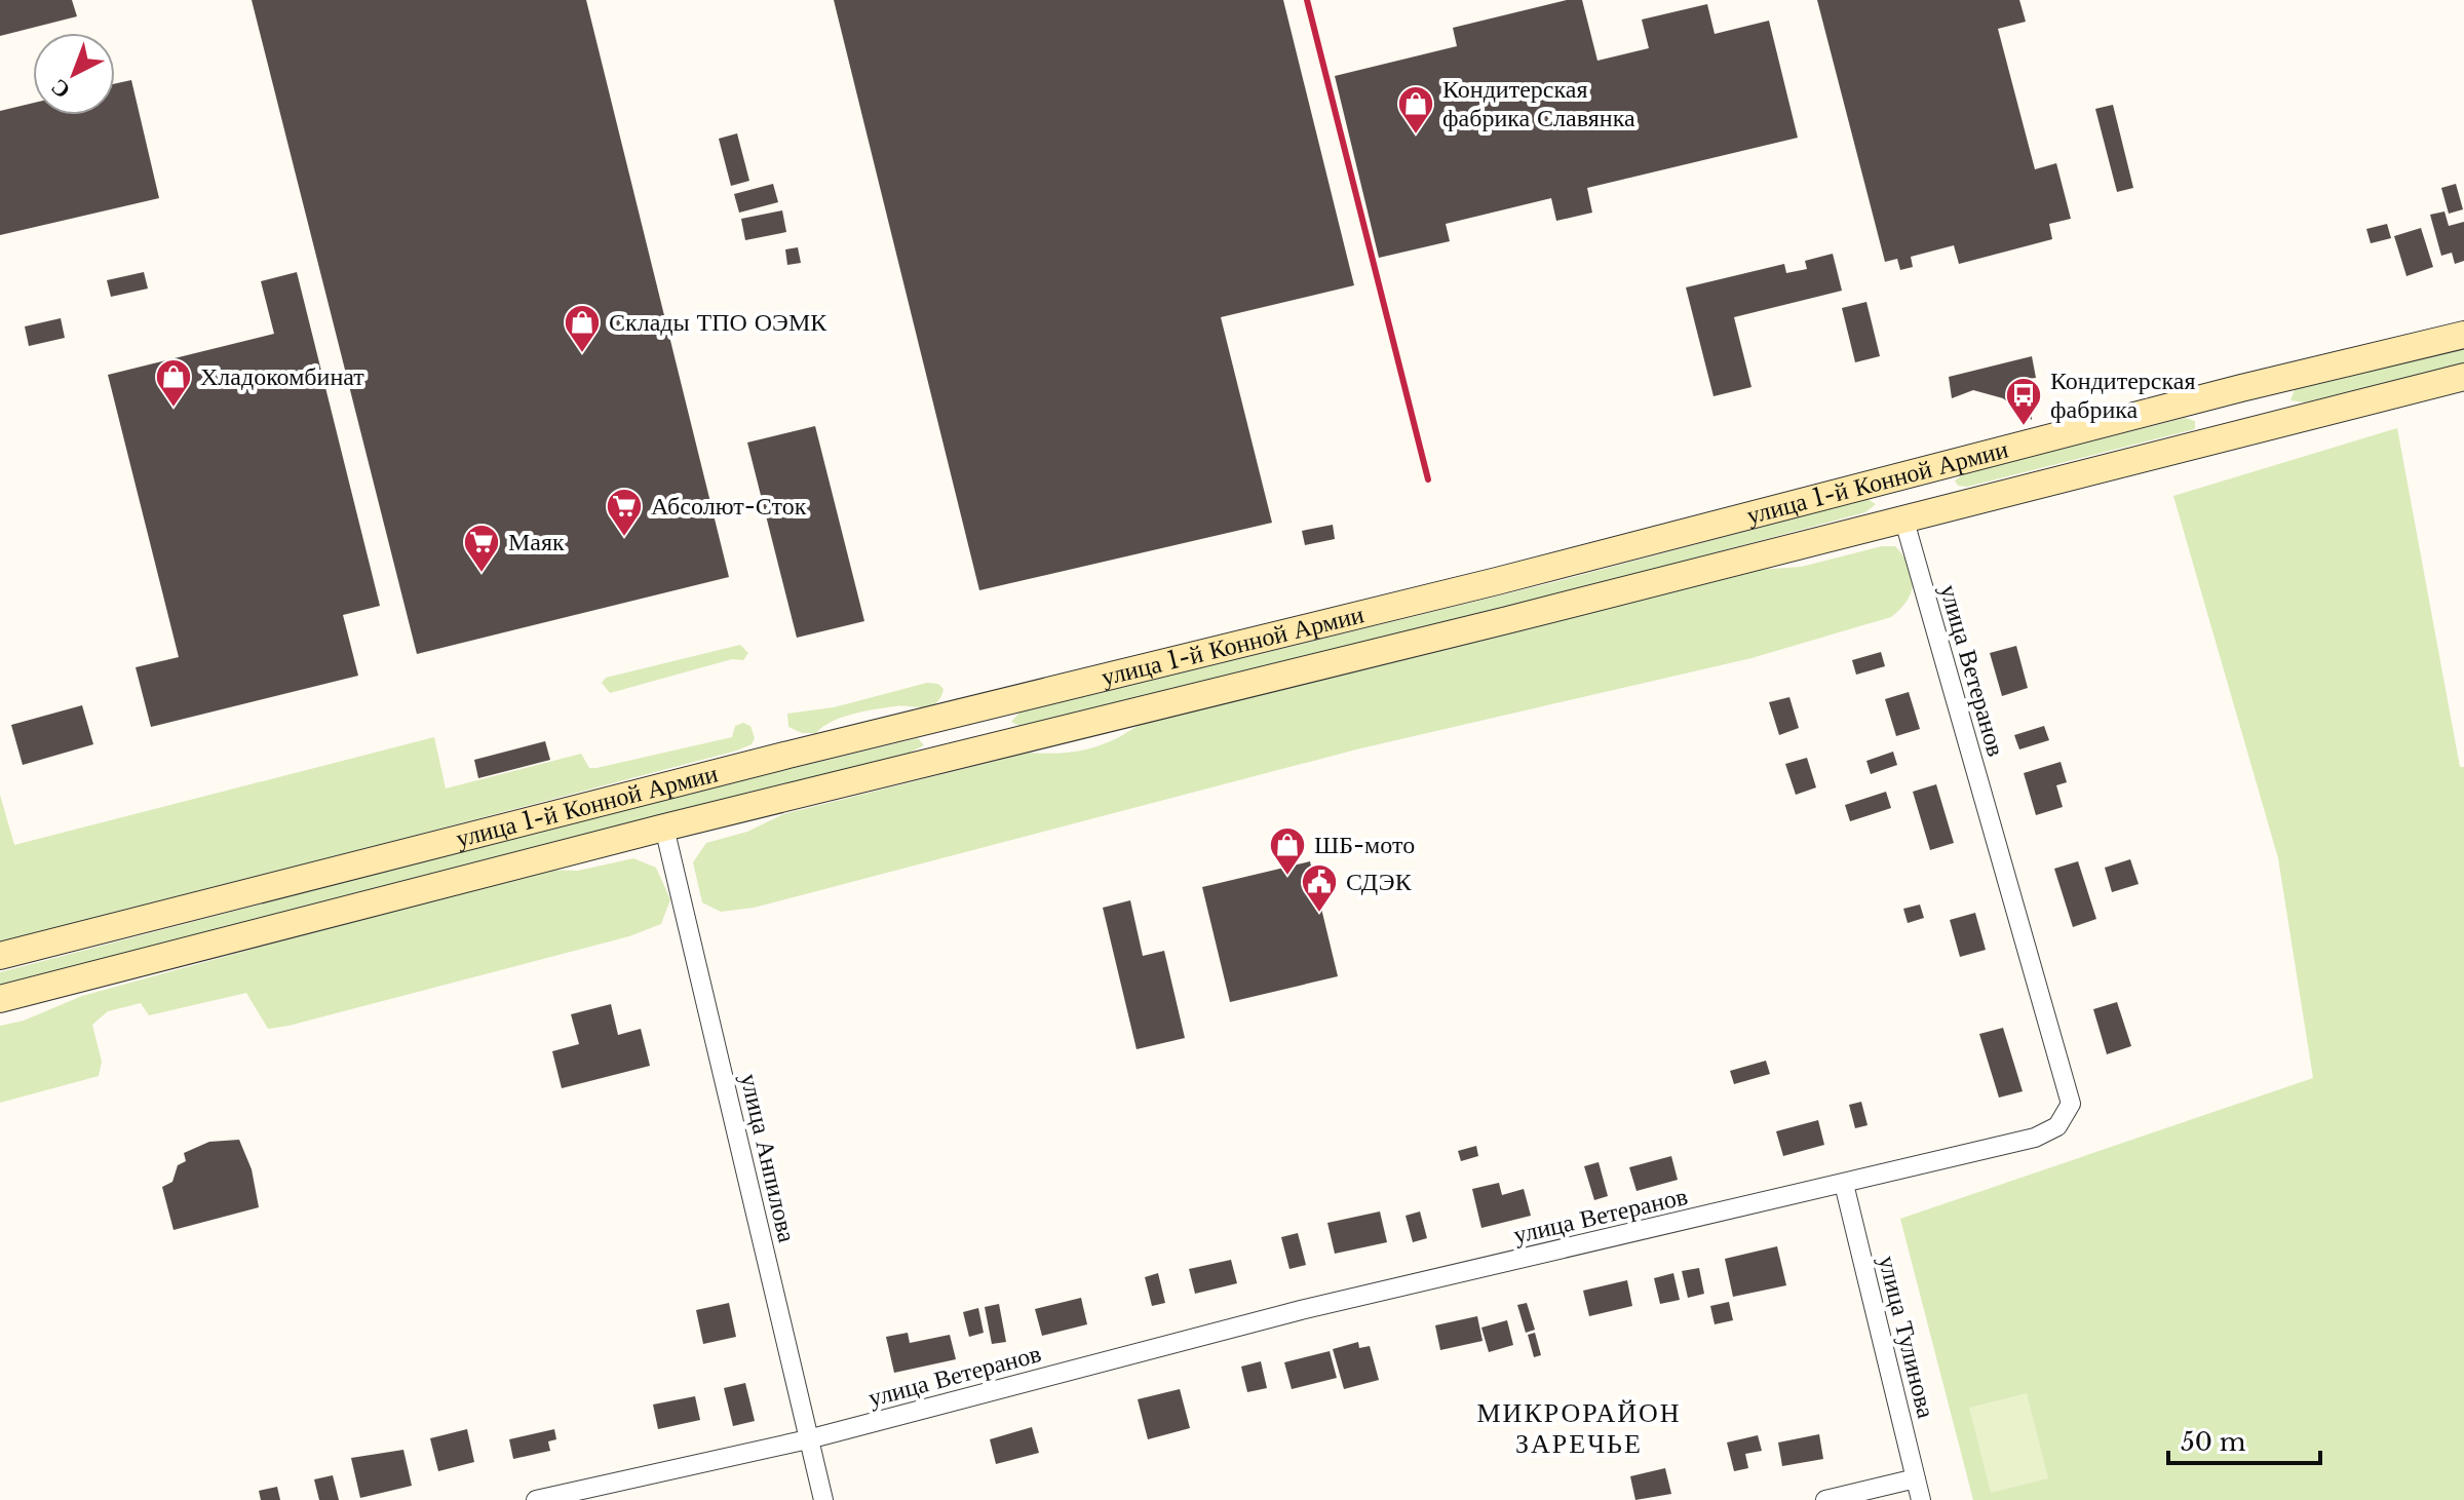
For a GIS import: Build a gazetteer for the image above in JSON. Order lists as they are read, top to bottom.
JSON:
{
  "streets": {
    "main road": ["улица 1-й Конной Армии"],
    "street": ["улица Ветеранов", "улица Анпилова", "улица Тулинова"]
  },
  "crossings": [
    ["улица 1-й Конной Армии", "улица Ветеранов"],
    ["улица 1-й Конной Армии", "улица Анпилова"],
    ["улица Ветеранов", "улица Анпилова"],
    ["улица Ветеранов", "улица Тулинова"]
  ],
  "districts": ["МИКРОРАЙОН ЗАРЕЧЬЕ"],
  "places": {
    "shop": [
      "Кондитерская фабрика Славянка",
      "Склады ТПО ОЭМК",
      "Хладокомбинат",
      "ШБ-мото"
    ],
    "bus stop": ["Кондитерская фабрика"],
    "supermarket": ["Абсолют-Сток", "Маяк"],
    "public building": ["СДЭК"]
  },
  "scale_bar": "50 m",
  "north": "bottom left"
}
